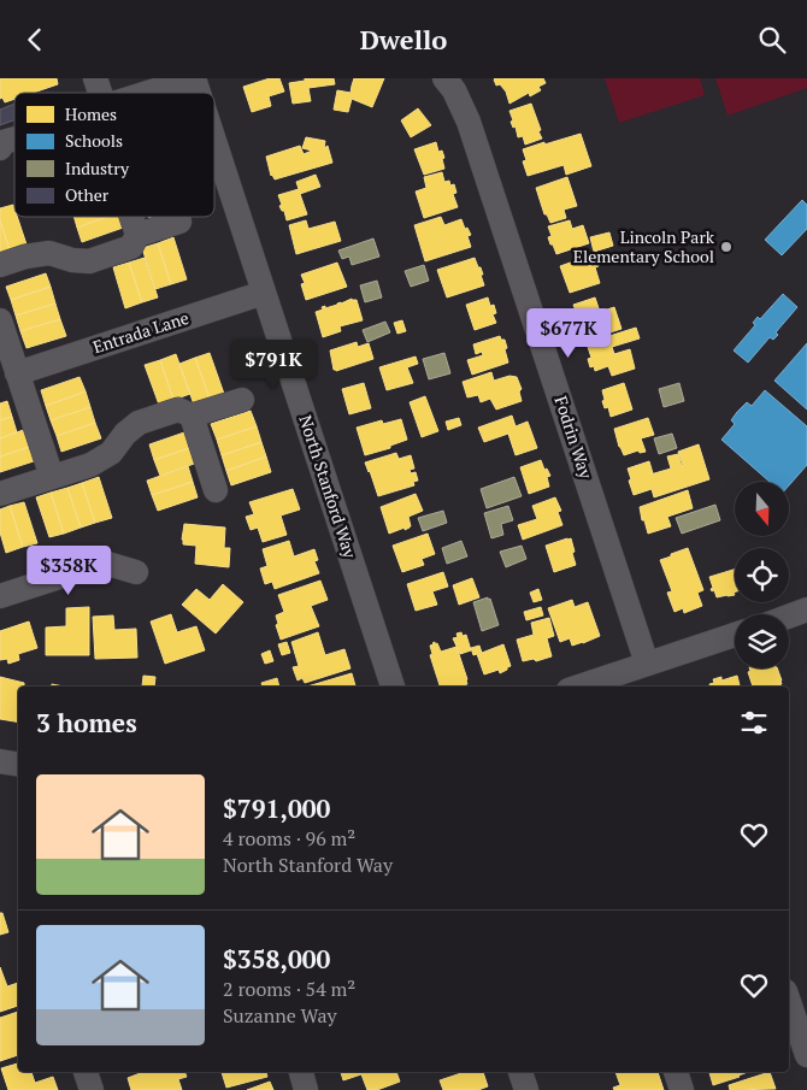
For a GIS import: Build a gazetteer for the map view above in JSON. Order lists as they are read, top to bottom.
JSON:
{
  "streets": {
    "street": ["Entrada Lane", "Fodrin Way", "North Stanford Way"]
  },
  "crossings": [
    ["Entrada Lane", "North Stanford Way"]
  ],
  "places": ["Lincoln Park Elementary School"],
  "legend": [
    "Homes",
    "Schools",
    "Industry",
    "Other"
  ],
  "north": "bottom",
  "page": {
    "header": "Dwello",
    "price": ["$677K", "$791K", "$358K"],
    "heading": "3 homes",
    "list": [
      {
        "name": "$791,000",
        "note": "4 rooms · 96 m² · North Stanford Way"
      },
      {
        "name": "$358,000",
        "note": "2 rooms · 54 m² · Suzanne Way"
      }
    ]
  }
}
